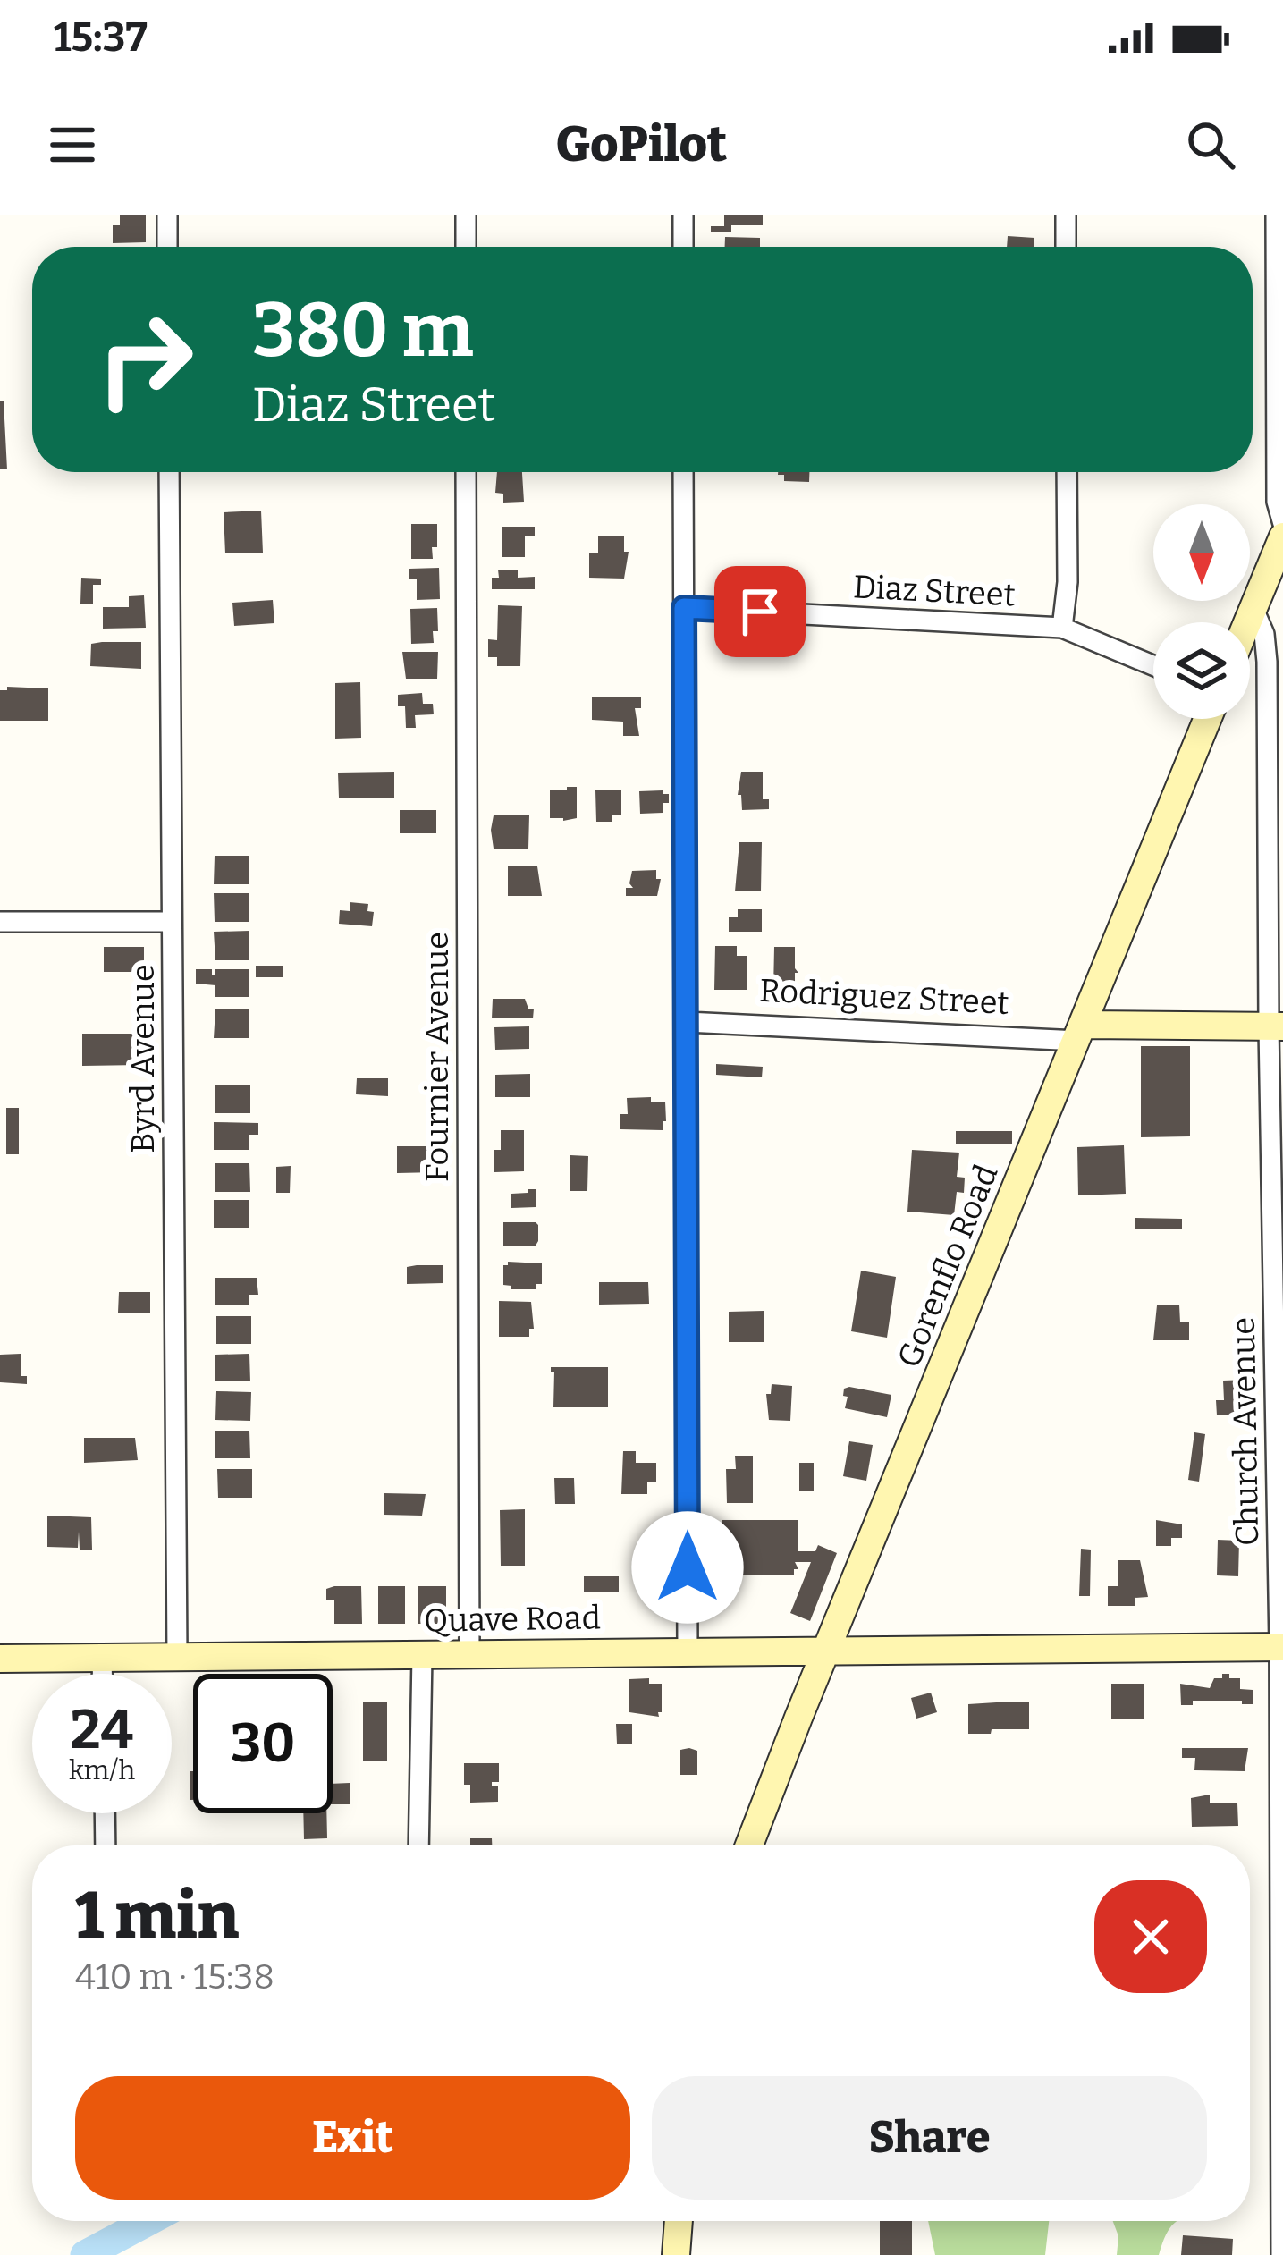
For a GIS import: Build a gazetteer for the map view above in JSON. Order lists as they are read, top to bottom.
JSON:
{
  "streets": {
    "street": [
      "Diaz Street",
      "Rodriguez Street",
      "Fournier Avenue",
      "Byrd Avenue",
      "Gorenflo Road",
      "Church Avenue",
      "Quave Road"
    ]
  },
  "crossings": [
    ["Rodriguez Street", "Gorenflo Road"],
    ["Rodriguez Street", "Church Avenue"],
    ["Fournier Avenue", "Quave Road"],
    ["Byrd Avenue", "Quave Road"],
    ["Gorenflo Road", "Quave Road"],
    ["Church Avenue", "Quave Road"]
  ],
  "north": "bottom",
  "page": {
    "status": "15:37",
    "header": "GoPilot",
    "turn": ["380 m", "Diaz Street"],
    "speed": "24 km/h",
    "limit": "30",
    "heading": ["1 min", "410 m · 15:38"],
    "buttons": ["Exit", "Share"]
  }
}
